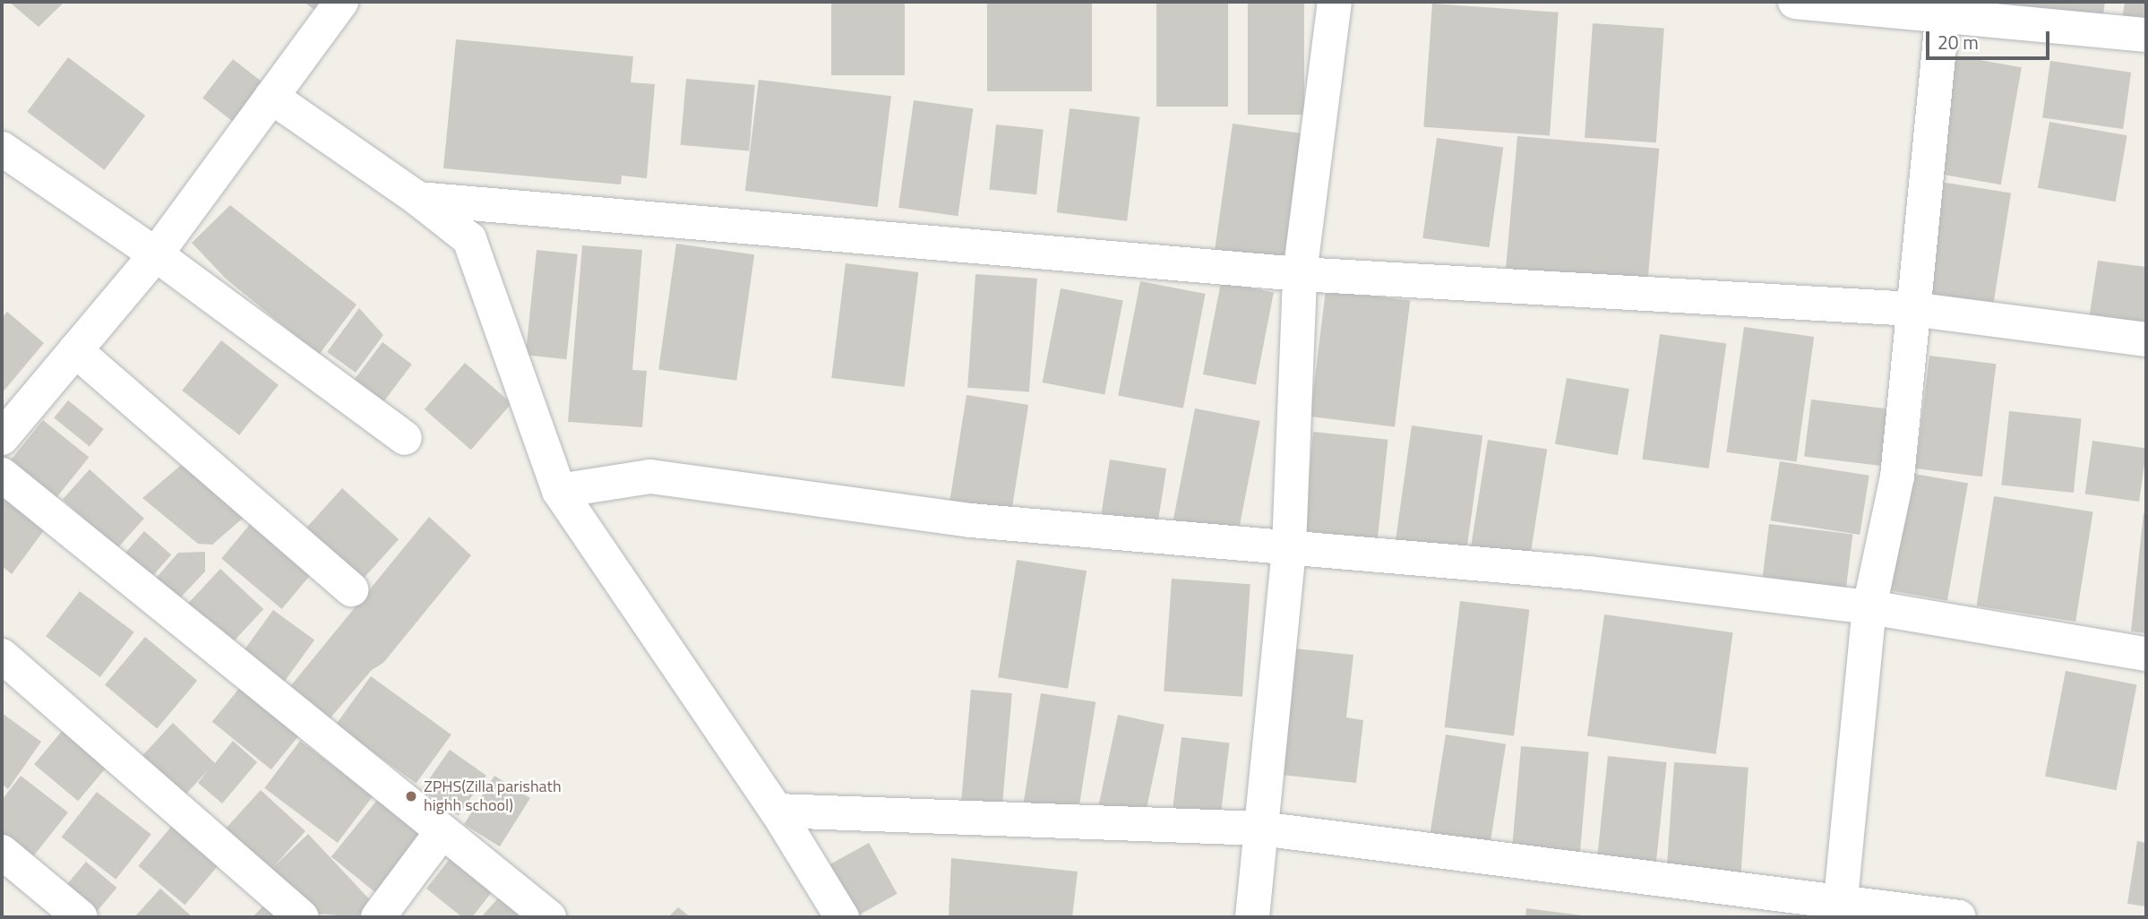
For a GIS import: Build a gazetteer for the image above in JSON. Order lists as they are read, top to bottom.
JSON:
{
  "places": ["ZPHS(Zilla parishath highh school)"],
  "scale_bar": "20 m"
}
